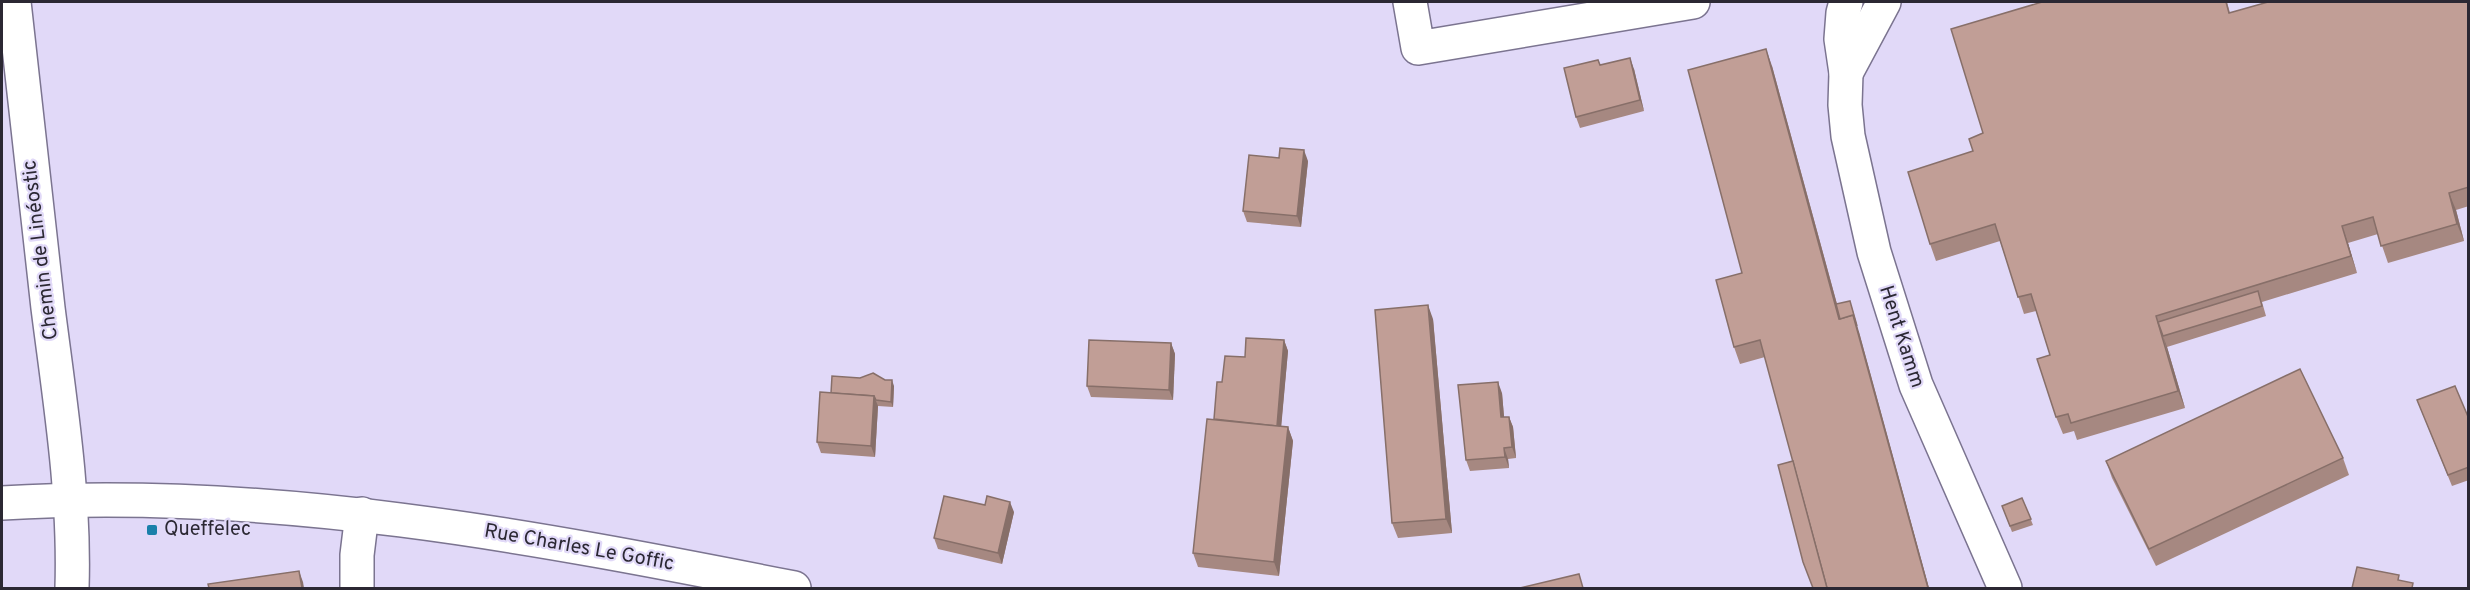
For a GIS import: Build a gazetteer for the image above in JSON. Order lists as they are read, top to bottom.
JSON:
{
  "streets": {
    "street": ["Chemin de Linéostic", "Hent Kamm", "Rue Charles Le Goffic"]
  },
  "crossings": [
    ["Chemin de Linéostic", "Rue Charles Le Goffic"]
  ],
  "places": {
    "transit": ["Queffelec"]
  }
}
